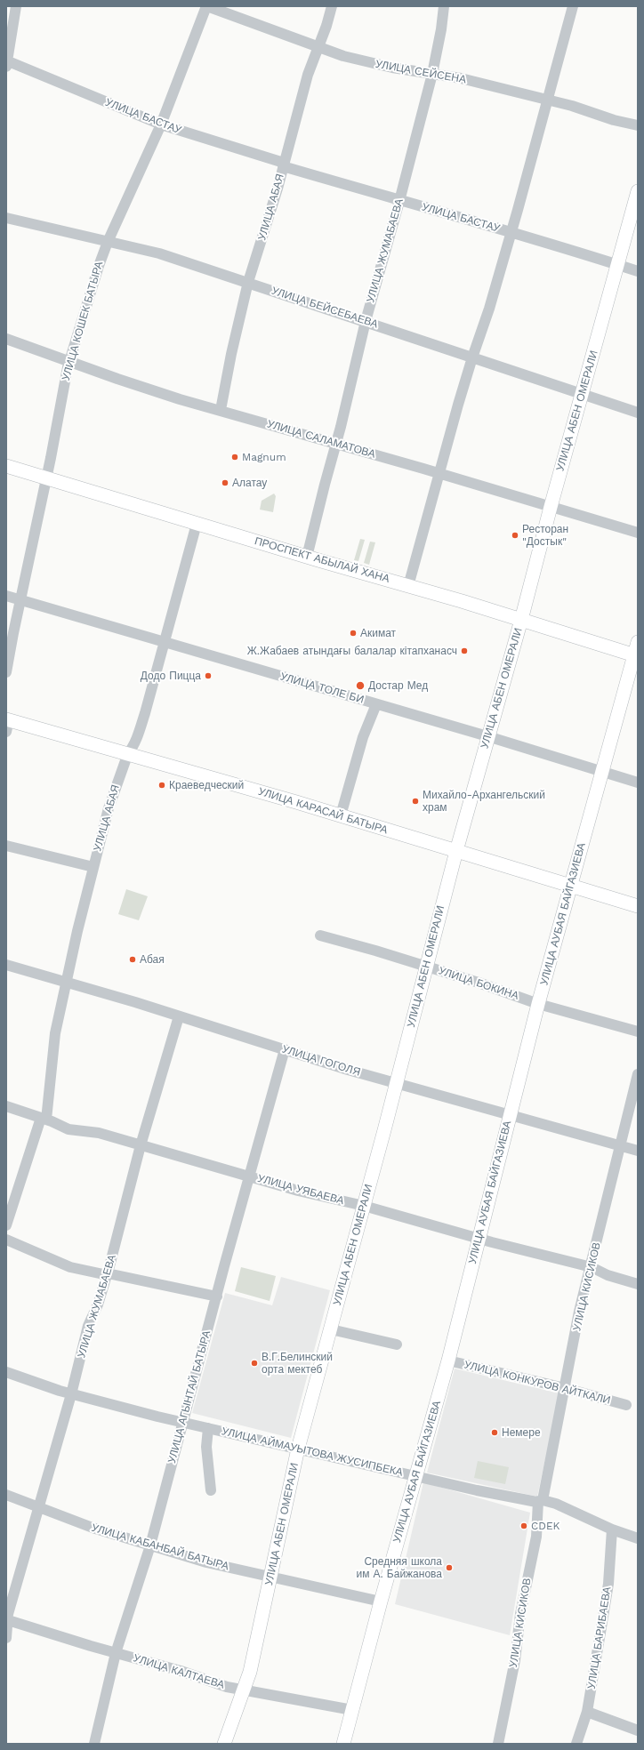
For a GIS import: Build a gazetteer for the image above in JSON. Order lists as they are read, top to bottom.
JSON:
{
  "streets": {
    "main road": [
      "УЛИЦА АБЕН ОМЕРАЛИ",
      "ПРОСПЕКТ АБЫЛАЙ ХАНА",
      "УЛИЦА КАРАСАЙ БАТЫРА",
      "УЛИЦА АУБАЯ БАЙГАЗИЕВА"
    ],
    "street": [
      "УЛИЦА СЕЙСЕНА",
      "УЛИЦА БАСТАУ",
      "УЛИЦА АБАЯ",
      "УЛИЦА ЖУМАБАЕВА",
      "УЛИЦА БЕЙСЕБАЕВА",
      "УЛИЦА КОШЕК БАТЫРА",
      "УЛИЦА САЛАМАТОВА",
      "УЛИЦА ТОЛЕ БИ",
      "УЛИЦА БОКИНА",
      "УЛИЦА ГОГОЛЯ",
      "УЛИЦА УЯБАЕВА",
      "УЛИЦА КИСИКОВ",
      "УЛИЦА КОНКУРОВ АЙТКАЛИ",
      "УЛИЦА АГЫНТАЙ БАТЫРА",
      "УЛИЦА АЙМАУЫТОВА ЖУСИПБЕКА",
      "УЛИЦА КАБАНБАЙ БАТЫРА",
      "УЛИЦА БАРИБАЕВА",
      "УЛИЦА КАЛТАЕВА"
    ]
  },
  "crossings": [
    ["УЛИЦА СЕЙСЕНА", "УЛИЦА АБАЯ"],
    ["УЛИЦА СЕЙСЕНА", "УЛИЦА ЖУМАБАЕВА"],
    ["УЛИЦА СЕЙСЕНА", "УЛИЦА КОШЕК БАТЫРА"],
    ["УЛИЦА БАСТАУ", "УЛИЦА АБАЯ"],
    ["УЛИЦА БАСТАУ", "УЛИЦА ЖУМАБАЕВА"],
    ["УЛИЦА БАСТАУ", "УЛИЦА КОШЕК БАТЫРА"],
    ["УЛИЦА БАСТАУ", "УЛИЦА АБЕН ОМЕРАЛИ"],
    ["УЛИЦА АБАЯ", "УЛИЦА БЕЙСЕБАЕВА"],
    ["УЛИЦА АБАЯ", "УЛИЦА САЛАМАТОВА"],
    ["УЛИЦА АБАЯ", "ПРОСПЕКТ АБЫЛАЙ ХАНА"],
    ["УЛИЦА АБАЯ", "УЛИЦА ТОЛЕ БИ"],
    ["УЛИЦА АБАЯ", "УЛИЦА КАРАСАЙ БАТЫРА"],
    ["УЛИЦА АБАЯ", "УЛИЦА ГОГОЛЯ"],
    ["УЛИЦА АБАЯ", "УЛИЦА УЯБАЕВА"],
    ["УЛИЦА ЖУМАБАЕВА", "УЛИЦА БЕЙСЕБАЕВА"],
    ["УЛИЦА ЖУМАБАЕВА", "УЛИЦА САЛАМАТОВА"],
    ["УЛИЦА ЖУМАБАЕВА", "ПРОСПЕКТ АБЫЛАЙ ХАНА"],
    ["УЛИЦА ЖУМАБАЕВА", "УЛИЦА ГОГОЛЯ"],
    ["УЛИЦА ЖУМАБАЕВА", "УЛИЦА УЯБАЕВА"],
    ["УЛИЦА ЖУМАБАЕВА", "УЛИЦА АЙМАУЫТОВА ЖУСИПБЕКА"],
    ["УЛИЦА ЖУМАБАЕВА", "УЛИЦА КАБАНБАЙ БАТЫРА"],
    ["УЛИЦА ЖУМАБАЕВА", "УЛИЦА КАЛТАЕВА"],
    ["УЛИЦА БЕЙСЕБАЕВА", "УЛИЦА КОШЕК БАТЫРА"],
    ["УЛИЦА БЕЙСЕБАЕВА", "УЛИЦА АБЕН ОМЕРАЛИ"],
    ["УЛИЦА КОШЕК БАТЫРА", "УЛИЦА САЛАМАТОВА"],
    ["УЛИЦА КОШЕК БАТЫРА", "ПРОСПЕКТ АБЫЛАЙ ХАНА"],
    ["УЛИЦА КОШЕК БАТЫРА", "УЛИЦА ТОЛЕ БИ"],
    ["УЛИЦА АБЕН ОМЕРАЛИ", "УЛИЦА САЛАМАТОВА"],
    ["УЛИЦА АБЕН ОМЕРАЛИ", "ПРОСПЕКТ АБЫЛАЙ ХАНА"],
    ["УЛИЦА АБЕН ОМЕРАЛИ", "УЛИЦА ТОЛЕ БИ"],
    ["УЛИЦА АБЕН ОМЕРАЛИ", "УЛИЦА КАРАСАЙ БАТЫРА"],
    ["УЛИЦА АБЕН ОМЕРАЛИ", "УЛИЦА БОКИНА"],
    ["УЛИЦА АБЕН ОМЕРАЛИ", "УЛИЦА ГОГОЛЯ"],
    ["УЛИЦА АБЕН ОМЕРАЛИ", "УЛИЦА УЯБАЕВА"],
    ["УЛИЦА АБЕН ОМЕРАЛИ", "УЛИЦА АЙМАУЫТОВА ЖУСИПБЕКА"],
    ["УЛИЦА АБЕН ОМЕРАЛИ", "УЛИЦА КАБАНБАЙ БАТЫРА"],
    ["УЛИЦА АБЕН ОМЕРАЛИ", "УЛИЦА КАЛТАЕВА"],
    ["ПРОСПЕКТ АБЫЛАЙ ХАНА", "УЛИЦА АУБАЯ БАЙГАЗИЕВА"],
    ["УЛИЦА ТОЛЕ БИ", "УЛИЦА АУБАЯ БАЙГАЗИЕВА"],
    ["УЛИЦА КАРАСАЙ БАТЫРА", "УЛИЦА АУБАЯ БАЙГАЗИЕВА"],
    ["УЛИЦА АУБАЯ БАЙГАЗИЕВА", "УЛИЦА БОКИНА"],
    ["УЛИЦА АУБАЯ БАЙГАЗИЕВА", "УЛИЦА ГОГОЛЯ"],
    ["УЛИЦА АУБАЯ БАЙГАЗИЕВА", "УЛИЦА УЯБАЕВА"],
    ["УЛИЦА АУБАЯ БАЙГАЗИЕВА", "УЛИЦА КОНКУРОВ АЙТКАЛИ"],
    ["УЛИЦА АУБАЯ БАЙГАЗИЕВА", "УЛИЦА АЙМАУЫТОВА ЖУСИПБЕКА"],
    ["УЛИЦА АУБАЯ БАЙГАЗИЕВА", "УЛИЦА КАБАНБАЙ БАТЫРА"],
    ["УЛИЦА АУБАЯ БАЙГАЗИЕВА", "УЛИЦА КАЛТАЕВА"],
    ["УЛИЦА ГОГОЛЯ", "УЛИЦА КИСИКОВ"],
    ["УЛИЦА ГОГОЛЯ", "УЛИЦА АГЫНТАЙ БАТЫРА"],
    ["УЛИЦА УЯБАЕВА", "УЛИЦА КИСИКОВ"],
    ["УЛИЦА УЯБАЕВА", "УЛИЦА АГЫНТАЙ БАТЫРА"],
    ["УЛИЦА КИСИКОВ", "УЛИЦА КОНКУРОВ АЙТКАЛИ"],
    ["УЛИЦА КИСИКОВ", "УЛИЦА АЙМАУЫТОВА ЖУСИПБЕКА"],
    ["УЛИЦА АГЫНТАЙ БАТЫРА", "УЛИЦА АЙМАУЫТОВА ЖУСИПБЕКА"],
    ["УЛИЦА АГЫНТАЙ БАТЫРА", "УЛИЦА КАБАНБАЙ БАТЫРА"],
    ["УЛИЦА АГЫНТАЙ БАТЫРА", "УЛИЦА КАЛТАЕВА"],
    ["УЛИЦА АЙМАУЫТОВА ЖУСИПБЕКА", "УЛИЦА БАРИБАЕВА"]
  ],
  "places": [
    "Magnum",
    "Алатау",
    "Ресторан \"Достык\"",
    "Акимат",
    "Ж.Жабаев атындағы балалар кітапханасч",
    "Додо Пицца",
    "Достар Мед",
    "Краеведческий",
    "Михайло-Архангельский храм",
    "Абая",
    "В.Г.Белинский орта мектеб",
    "Немере",
    "CDEK",
    "Средняя школа им А. Байжанова"
  ]
}
